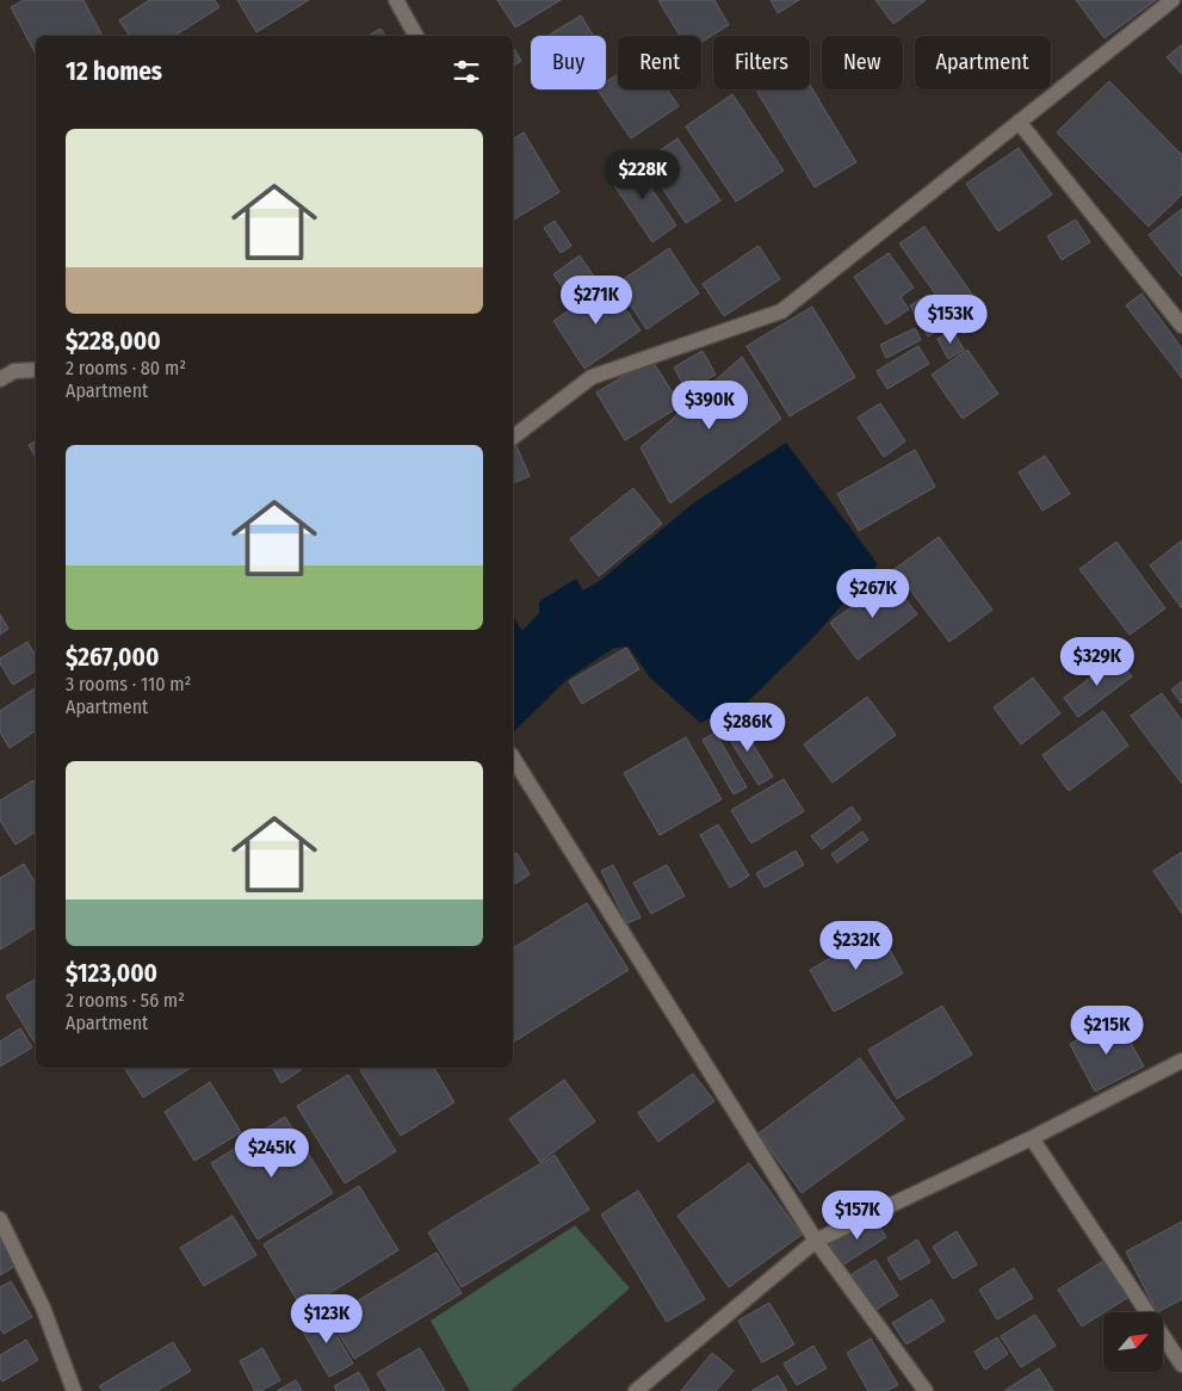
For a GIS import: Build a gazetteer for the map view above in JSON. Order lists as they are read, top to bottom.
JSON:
{
  "north": "top right",
  "page": {
    "chip": [
      "Buy",
      "Rent",
      "Filters",
      "New",
      "Apartment"
    ],
    "heading": "12 homes",
    "list": [
      {
        "name": "$228,000",
        "note": "2 rooms · 80 m² · Apartment"
      },
      {
        "name": "$267,000",
        "note": "3 rooms · 110 m² · Apartment"
      },
      {
        "name": "$123,000",
        "note": "2 rooms · 56 m² · Apartment"
      }
    ],
    "price": [
      "$228K",
      "$271K",
      "$153K",
      "$390K",
      "$267K",
      "$329K",
      "$286K",
      "$232K",
      "$215K",
      "$245K",
      "$157K",
      "$123K"
    ]
  }
}
